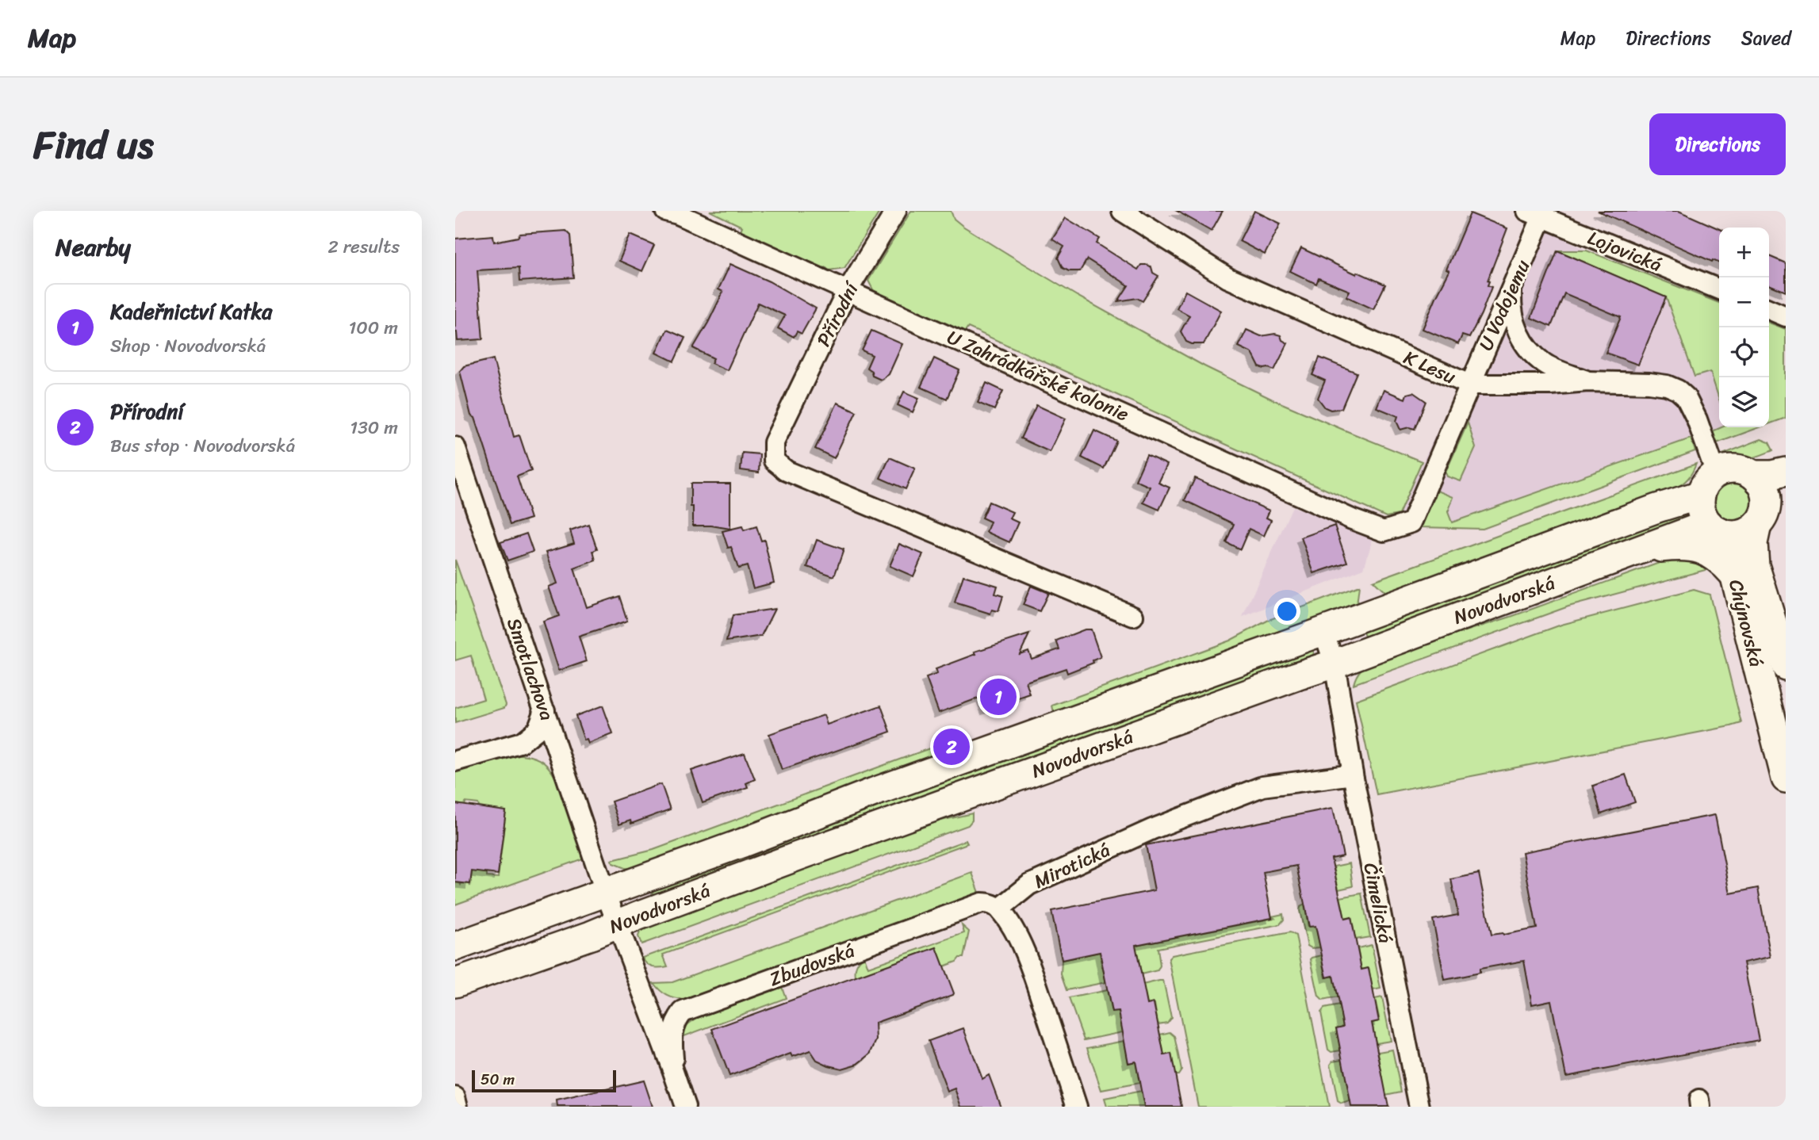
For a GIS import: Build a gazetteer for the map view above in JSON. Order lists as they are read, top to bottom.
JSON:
{
  "streets": {
    "main road": ["Novodvorská", "Chýnovská"],
    "street": [
      "Lojovická",
      "U Vodojemu",
      "Přírodní",
      "K Lesu",
      "U Zahrádkářské kolonie",
      "Smotlachova",
      "Mirotická",
      "Čimelická",
      "Zbudovská"
    ]
  },
  "crossings": [
    ["Lojovická", "U Vodojemu"],
    ["U Vodojemu", "K Lesu"],
    ["U Vodojemu", "U Zahrádkářské kolonie"],
    ["Přírodní", "U Zahrádkářské kolonie"],
    ["K Lesu", "Novodvorská"],
    ["K Lesu", "Chýnovská"],
    ["Novodvorská", "Chýnovská"],
    ["Novodvorská", "Smotlachova"],
    ["Novodvorská", "Čimelická"],
    ["Novodvorská", "Zbudovská"],
    ["Smotlachova", "Zbudovská"],
    ["Mirotická", "Čimelická"],
    ["Mirotická", "Zbudovská"]
  ],
  "scale_bar": "50 m",
  "page": {
    "header": "Map",
    "nav": ["Map", "Directions", "Saved"],
    "title": "Find us",
    "buttons": "Directions",
    "heading": ["Nearby", "2 results"],
    "map_buttons": ["+", "−"],
    "list": [
      {
        "mark": "1",
        "name": "Kadeřnictví Katka",
        "note": "Shop · Novodvorská",
        "value": "100 m"
      },
      {
        "mark": "2",
        "name": "Přírodní",
        "note": "Bus stop · Novodvorská",
        "value": "130 m"
      }
    ],
    "pins": ["1", "2"],
    "scale": "50 m"
  }
}
